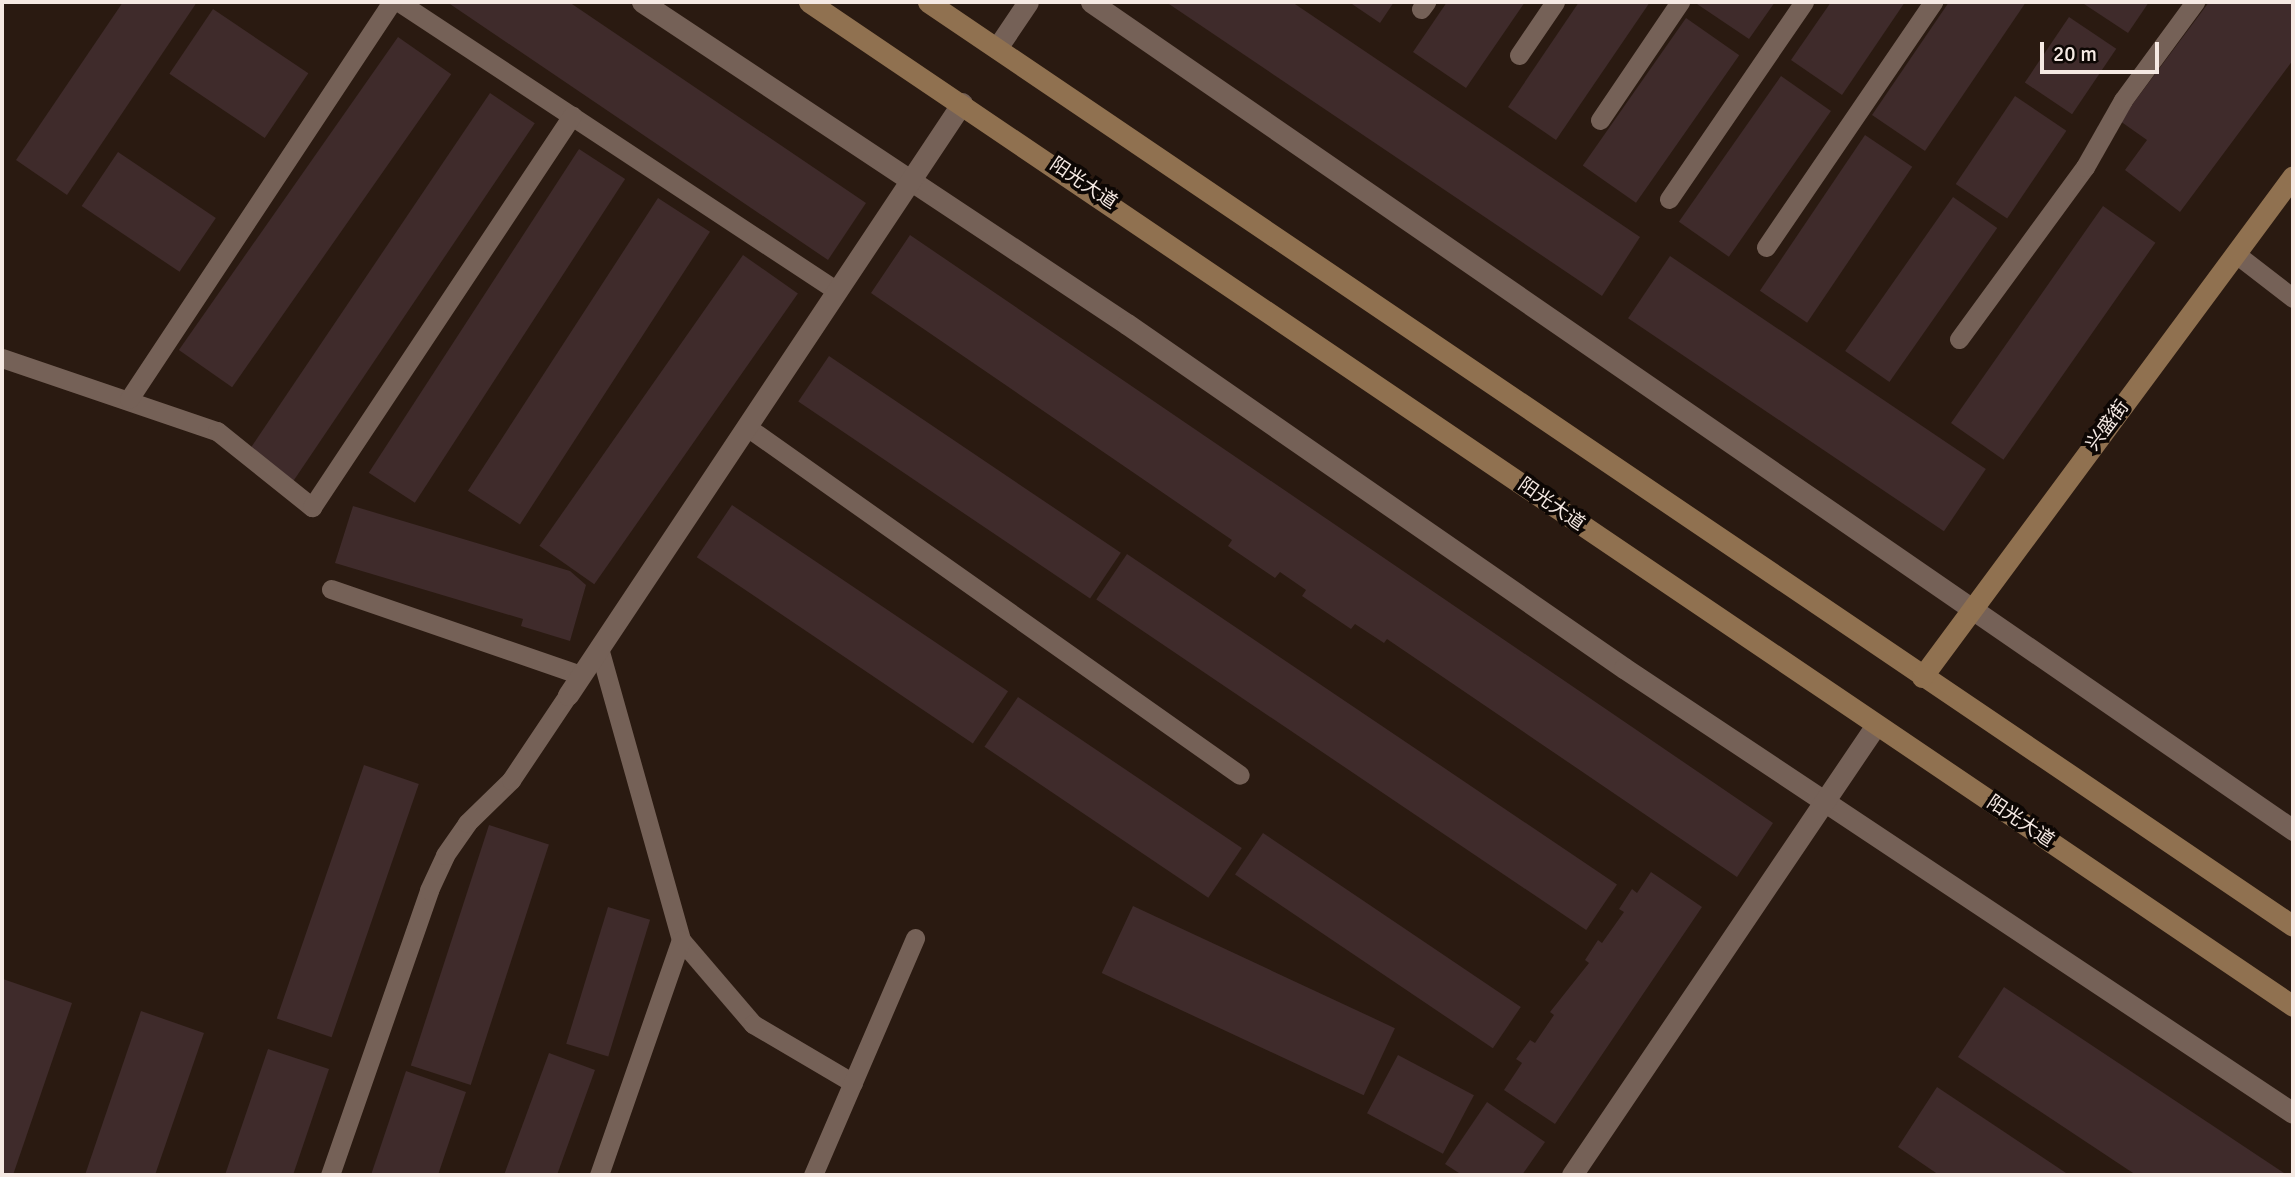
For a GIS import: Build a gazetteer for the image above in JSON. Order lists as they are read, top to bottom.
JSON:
{
  "streets": {
    "main road": ["阳光大道", "兴盛街"]
  },
  "scale_bar": "20 m"
}
